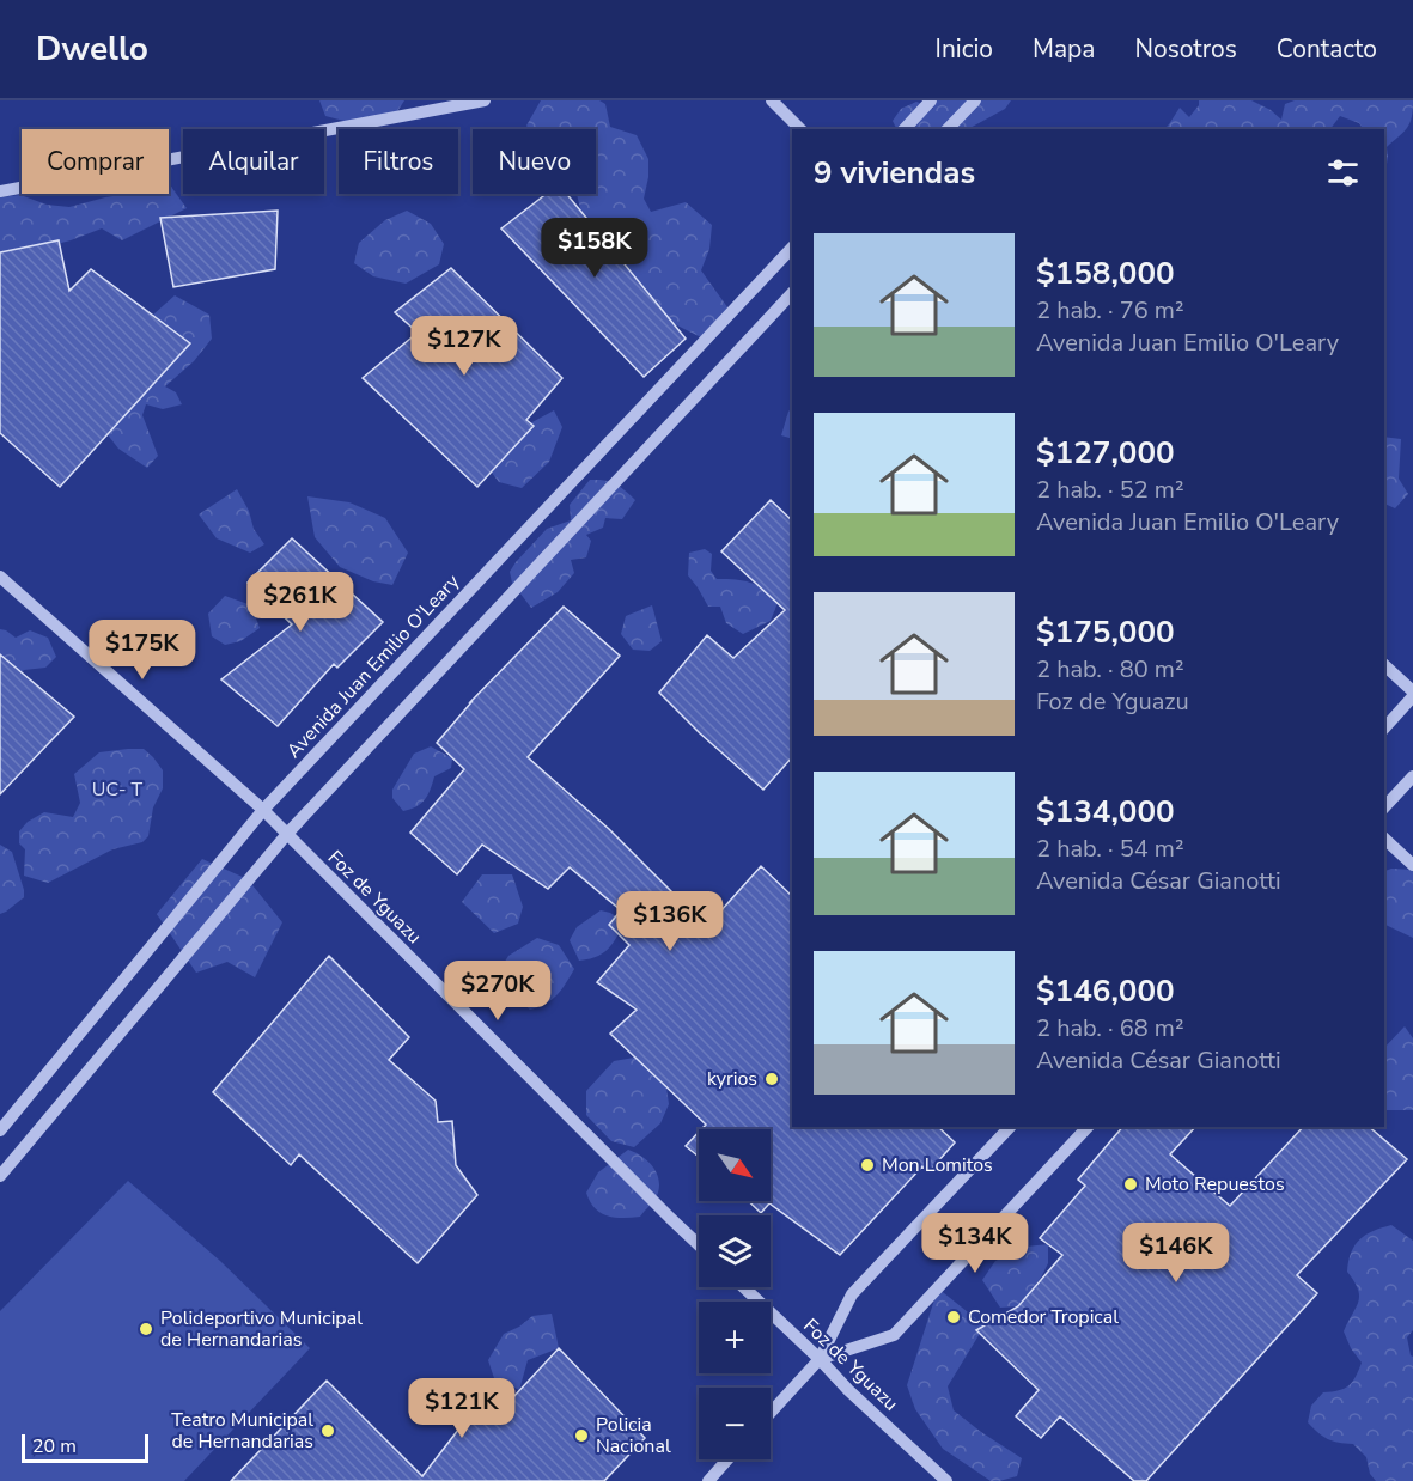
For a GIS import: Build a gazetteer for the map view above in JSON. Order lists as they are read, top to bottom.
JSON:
{
  "streets": {
    "street": ["Avenida Juan Emilio O'Leary", "Foz de Yguazu"]
  },
  "crossings": [
    ["Avenida Juan Emilio O'Leary", "Foz de Yguazu"]
  ],
  "parks": ["UC- T"],
  "places": [
    "kyrios",
    "Mon Lomitos",
    "Moto Repuestos",
    "Comedor Tropical",
    "Polideportivo Municipal de Hernandarias",
    "Teatro Municipal de Hernandarias",
    "Policia Nacional"
  ],
  "scale_bar": "20 m",
  "north": "bottom right",
  "page": {
    "header": "Dwello",
    "nav": [
      "Inicio",
      "Mapa",
      "Nosotros",
      "Contacto"
    ],
    "chip": [
      "Comprar",
      "Alquilar",
      "Filtros",
      "Nuevo"
    ],
    "heading": "9 viviendas",
    "list": [
      {
        "name": "$158,000",
        "note": "2 hab. · 76 m² · Avenida Juan Emilio O'Leary"
      },
      {
        "name": "$127,000",
        "note": "2 hab. · 52 m² · Avenida Juan Emilio O'Leary"
      },
      {
        "name": "$175,000",
        "note": "2 hab. · 80 m² · Foz de Yguazu"
      },
      {
        "name": "$134,000",
        "note": "2 hab. · 54 m² · Avenida César Gianotti"
      },
      {
        "name": "$146,000",
        "note": "2 hab. · 68 m² · Avenida César Gianotti"
      }
    ],
    "price": [
      "$158K",
      "$127K",
      "$261K",
      "$175K",
      "$136K",
      "$270K",
      "$134K",
      "$146K",
      "$121K"
    ],
    "map_buttons": ["+", "−"],
    "scale": "20 m"
  }
}
